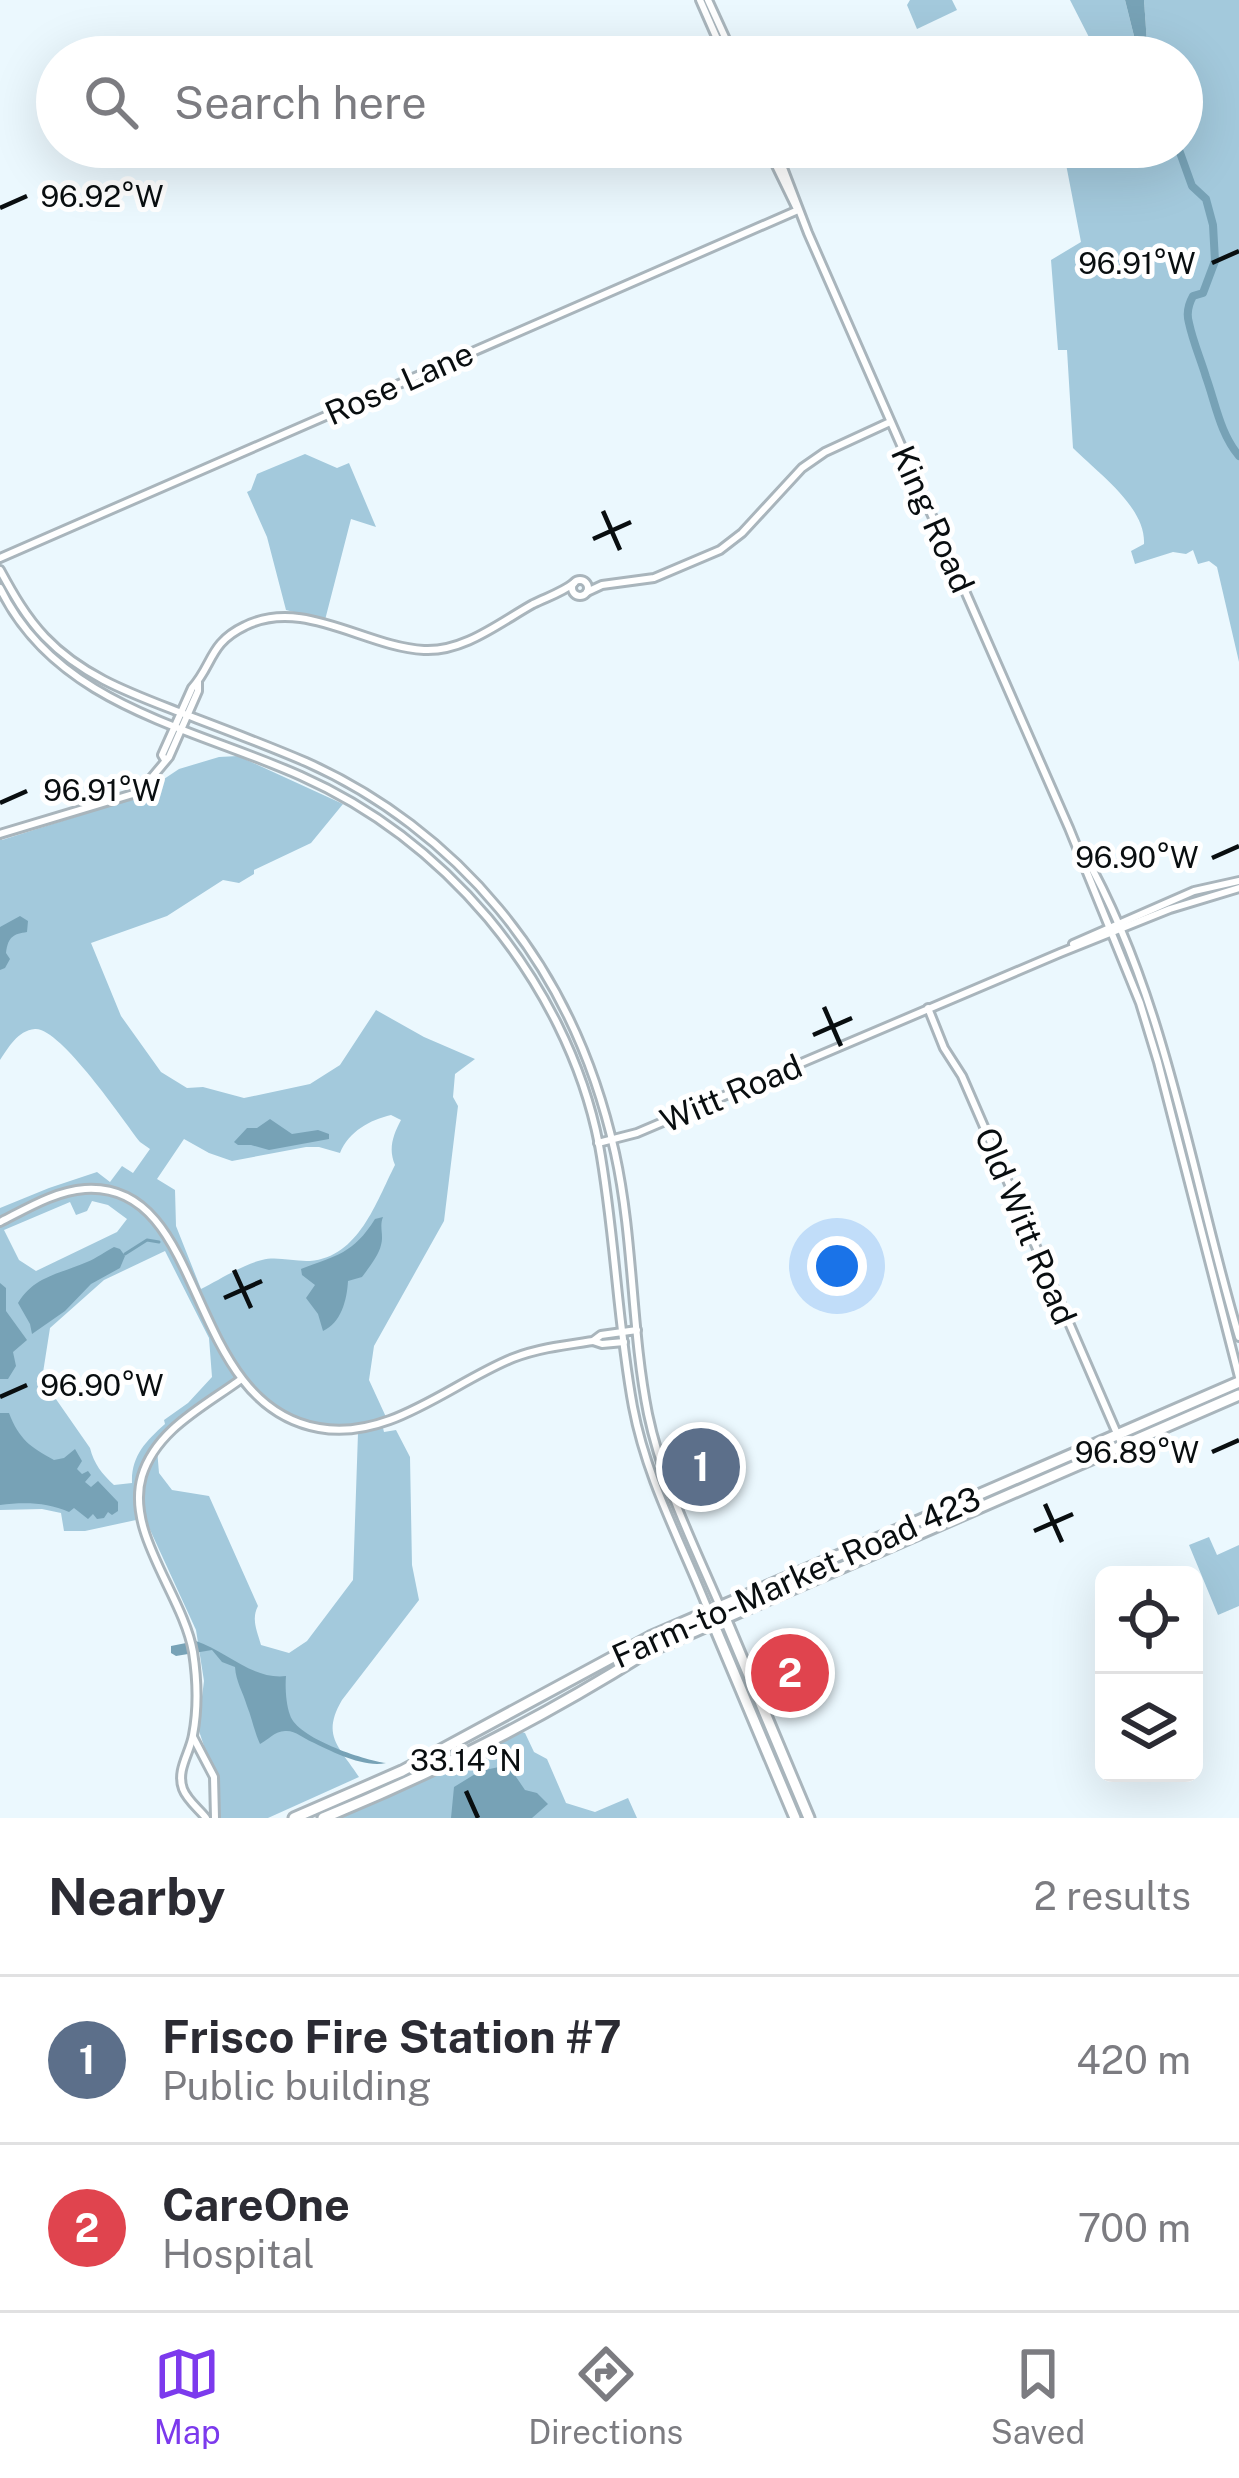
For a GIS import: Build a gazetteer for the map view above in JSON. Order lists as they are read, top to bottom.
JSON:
{
  "streets": {
    "main road": ["Farm-to-Market Road 423"],
    "street": [
      "Rose Lane",
      "King Road",
      "Witt Road",
      "Old Witt Road"
    ]
  },
  "crossings": [
    ["Rose Lane", "King Road"],
    ["King Road", "Witt Road"],
    ["King Road", "Farm-to-Market Road 423"],
    ["Witt Road", "Old Witt Road"],
    ["Old Witt Road", "Farm-to-Market Road 423"]
  ],
  "page": {
    "search": "Search here",
    "pins": ["1", "2"],
    "heading": ["Nearby", "2 results"],
    "list": [
      {
        "mark": "1",
        "name": "Frisco Fire Station #7",
        "note": "Public building",
        "value": "420 m"
      },
      {
        "mark": "2",
        "name": "CareOne",
        "note": "Hospital",
        "value": "700 m"
      }
    ],
    "nav": ["Map", "Directions", "Saved"]
  },
  "coordinates": [
    "96.92°W",
    "96.91°W",
    "96.90°W",
    "96.89°W",
    "33.14°N"
  ]
}
